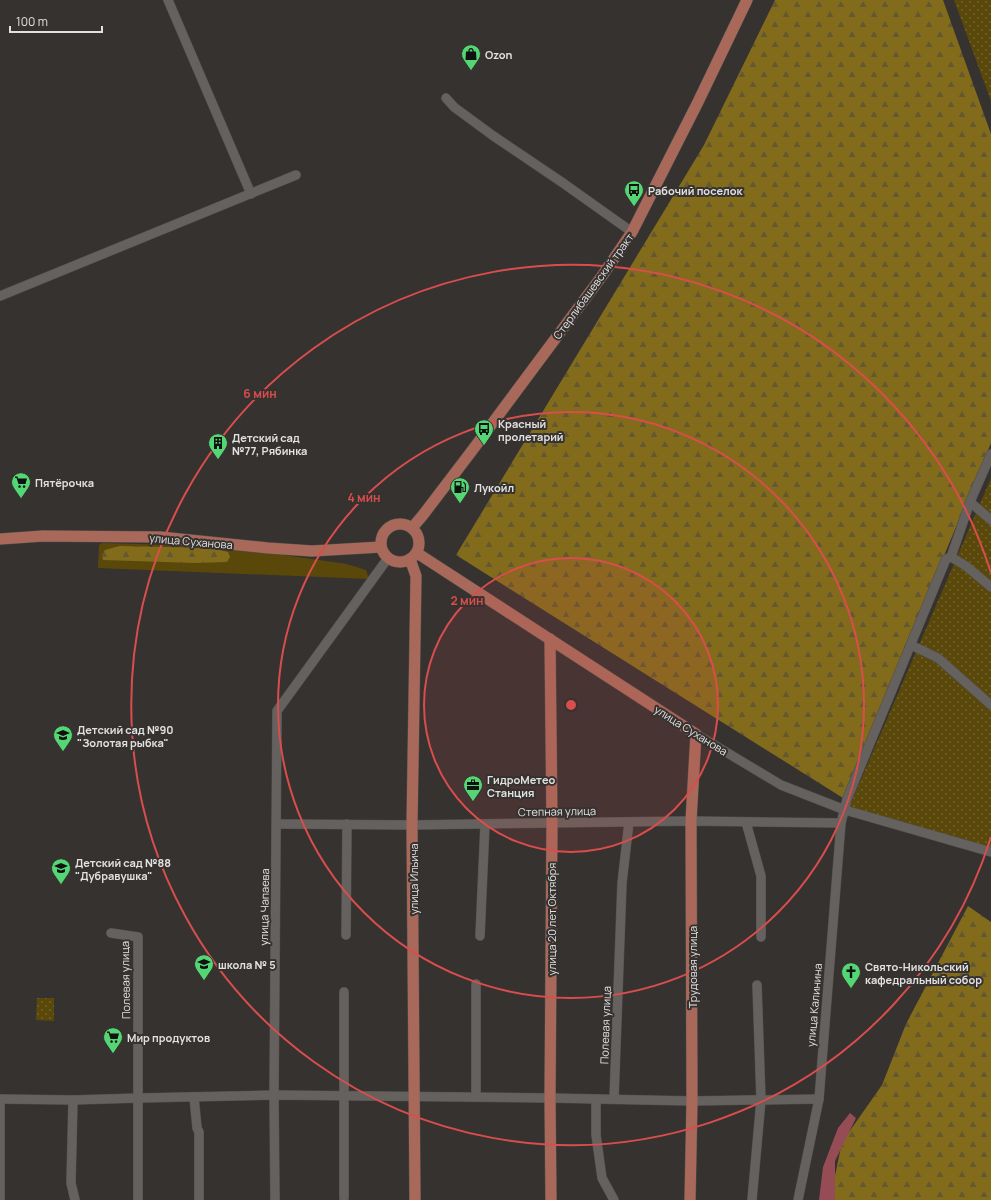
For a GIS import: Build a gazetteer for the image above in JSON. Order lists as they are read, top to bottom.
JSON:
{
  "streets": {
    "main road": [
      "Стерлибашевский тракт",
      "улица Суханова",
      "улица Ильича",
      "улица 20 лет Октября",
      "Трудовая улица"
    ],
    "street": [
      "Степная улица",
      "улица Чапаева",
      "Полевая улица",
      "улица Калинина"
    ]
  },
  "crossings": [
    ["Стерлибашевский тракт", "улица Суханова"],
    ["Стерлибашевский тракт", "улица Ильича"],
    ["Стерлибашевский тракт", "улица Чапаева"],
    ["улица Суханова", "улица Ильича"],
    ["улица Суханова", "улица Чапаева"],
    ["улица Суханова", "улица 20 лет Октября"],
    ["улица Суханова", "Трудовая улица"],
    ["улица Суханова", "улица Калинина"],
    ["Степная улица", "улица Ильича"],
    ["Степная улица", "улица Чапаева"],
    ["Степная улица", "улица 20 лет Октября"],
    ["Степная улица", "Трудовая улица"],
    ["Степная улица", "Полевая улица"],
    ["Степная улица", "улица Калинина"],
    ["улица Ильича", "улица Чапаева"]
  ],
  "places": {
    "shop": ["Ozon"],
    "bus stop": ["Рабочий поселок", "Красный пролетарий"],
    "building": ["Детский сад №77, Рябинка"],
    "supermarket": ["Пятёрочка", "Мир продуктов"],
    "fuel station": ["Лукойл"],
    "school or university": ["Детский сад №90 \"Золотая рыбка\"", "Детский сад №88 \"Дубравушка\"", "школа № 5"],
    "office": ["ГидроМетео Станция"],
    "church": ["Свято-Никольский кафедральный собор"]
  },
  "scale_bar": "100 m",
  "rings": ["6 мин", "4 мин", "2 мин"]
}
